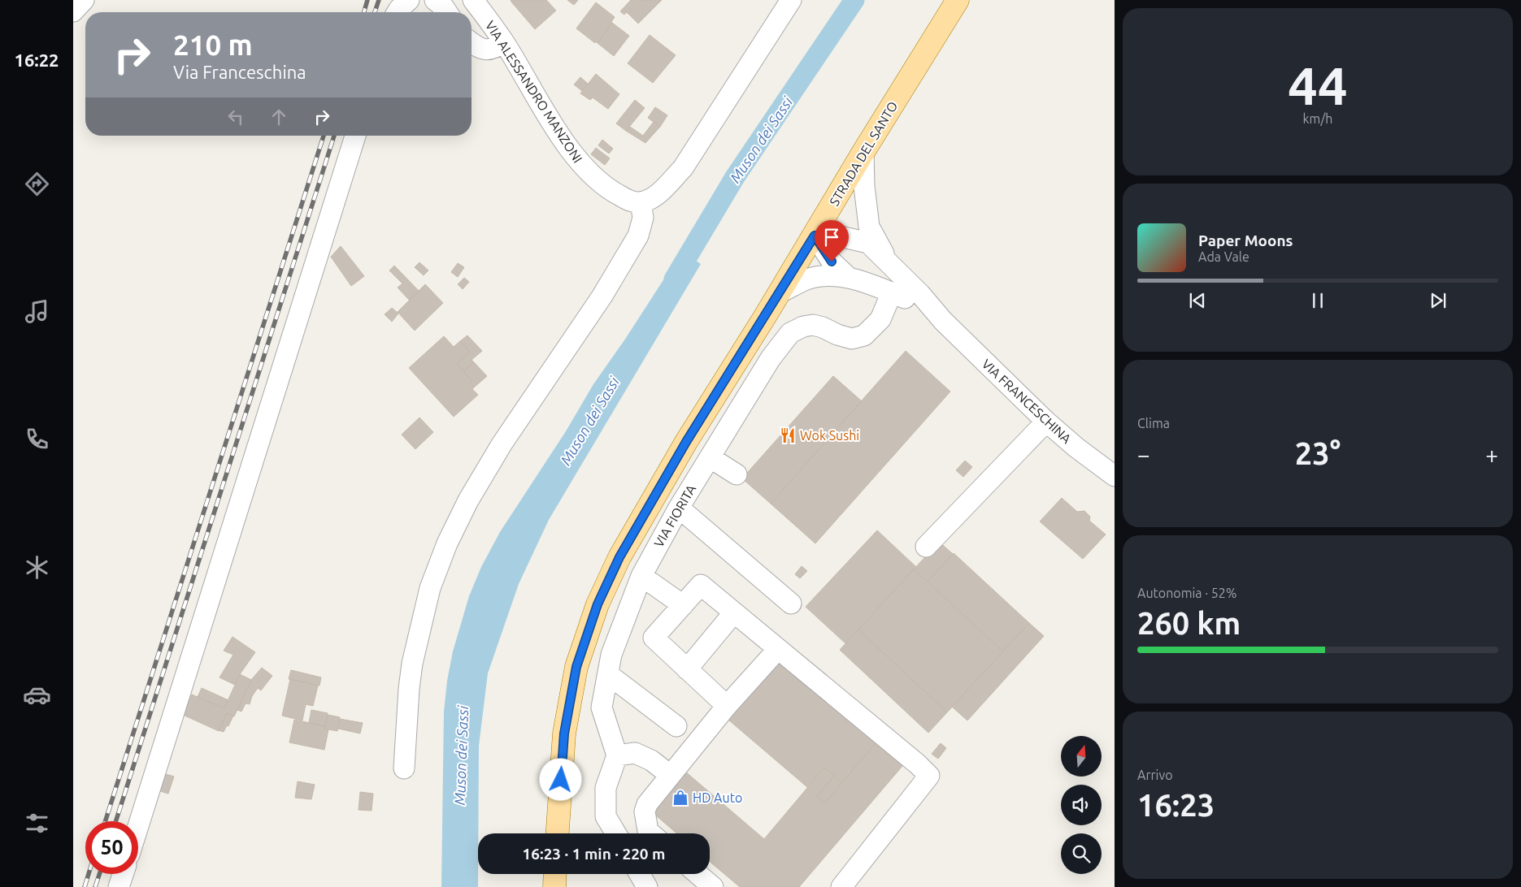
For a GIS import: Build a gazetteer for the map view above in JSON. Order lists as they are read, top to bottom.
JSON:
{
  "streets": {
    "main road": ["STRADA DEL SANTO"],
    "street": ["VIA ALESSANDRO MANZONI", "VIA FRANCESCHINA", "VIA FIORITA"]
  },
  "crossings": [
    ["STRADA DEL SANTO", "VIA FRANCESCHINA"],
    ["VIA FRANCESCHINA", "VIA FIORITA"]
  ],
  "water": ["Muson dei Sassi"],
  "places": {
    "restaurant": ["Wok Sushi"],
    "shop": ["HD Auto"]
  },
  "north": "top",
  "page": {
    "tabs": "16:22",
    "tile": [
      ["44", "km/h"],
      "Clima",
      ["Autonomia · 52%", "260 km"],
      ["Arrivo", "16:23"]
    ],
    "turn": ["210 m", "Via Franceschina"],
    "song": ["Paper Moons", "Ada Vale"],
    "heat": ["−", "23°", "+"],
    "limit": "50",
    "trip": "16:23 · 1 min · 220 m"
  }
}
